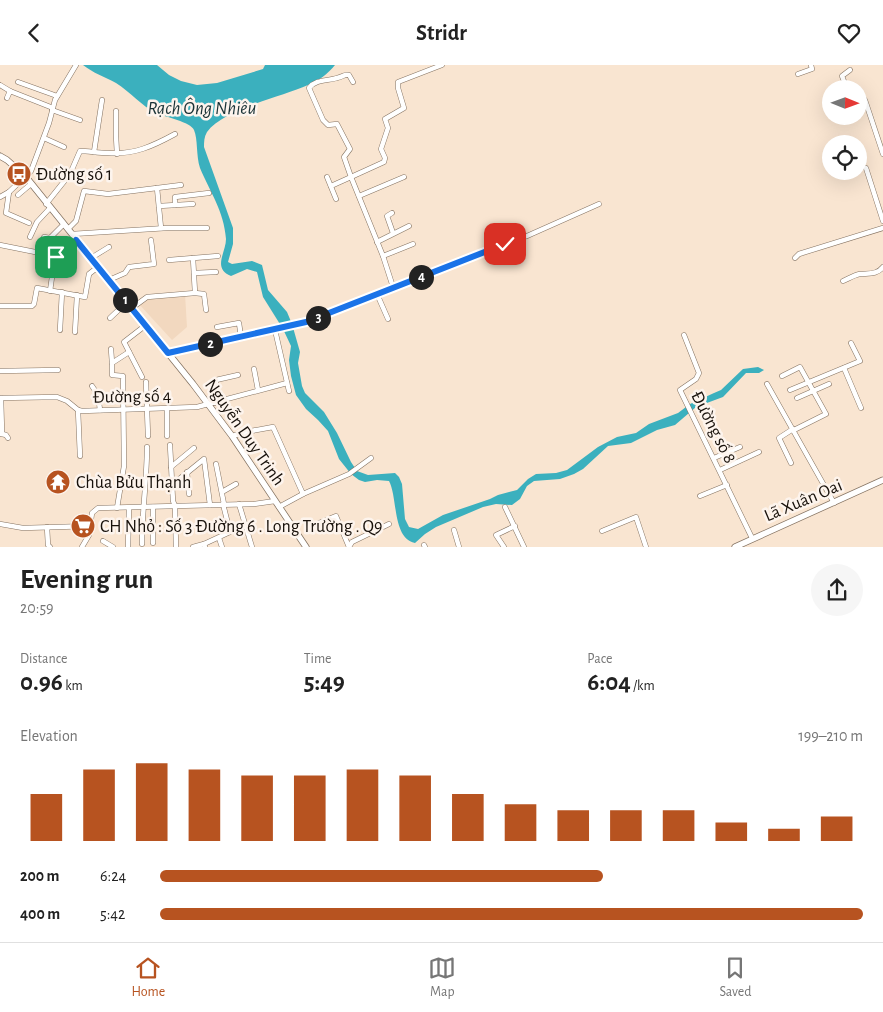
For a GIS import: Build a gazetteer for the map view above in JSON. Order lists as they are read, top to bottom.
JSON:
{
  "streets": {
    "main road": ["Nguyễn Duy Trinh", "Lã Xuân Oai"],
    "street": ["Đường số 4", "Đường số 8"]
  },
  "crossings": [
    ["Đường số 4", "Nguyễn Duy Trinh"],
    ["Đường số 8", "Lã Xuân Oai"]
  ],
  "water": ["Rạch Ông Nhiêu"],
  "places": {
    "bus stop": ["Đường số 1"],
    "temple": ["Chùa Bửu Thạnh"],
    "supermarket": ["CH Nhỏ : Số 3 Đường 6 . Long Trường . Q9"]
  },
  "north": "right",
  "page": {
    "header": "Stridr",
    "pins": [
      "4",
      "1",
      "3",
      "2"
    ],
    "heading": ["Evening run", "20:59"],
    "stats": [
      ["Distance", "0.96 km"],
      ["Time", "5:49"],
      ["Pace", "6:04 /km"]
    ],
    "chart": ["Elevation", "199–210 m"],
    "list": [
      {
        "name": "200 m",
        "note": "6:24"
      },
      {
        "name": "400 m",
        "note": "5:42"
      }
    ],
    "tabs": ["Home", "Map", "Saved"]
  }
}
